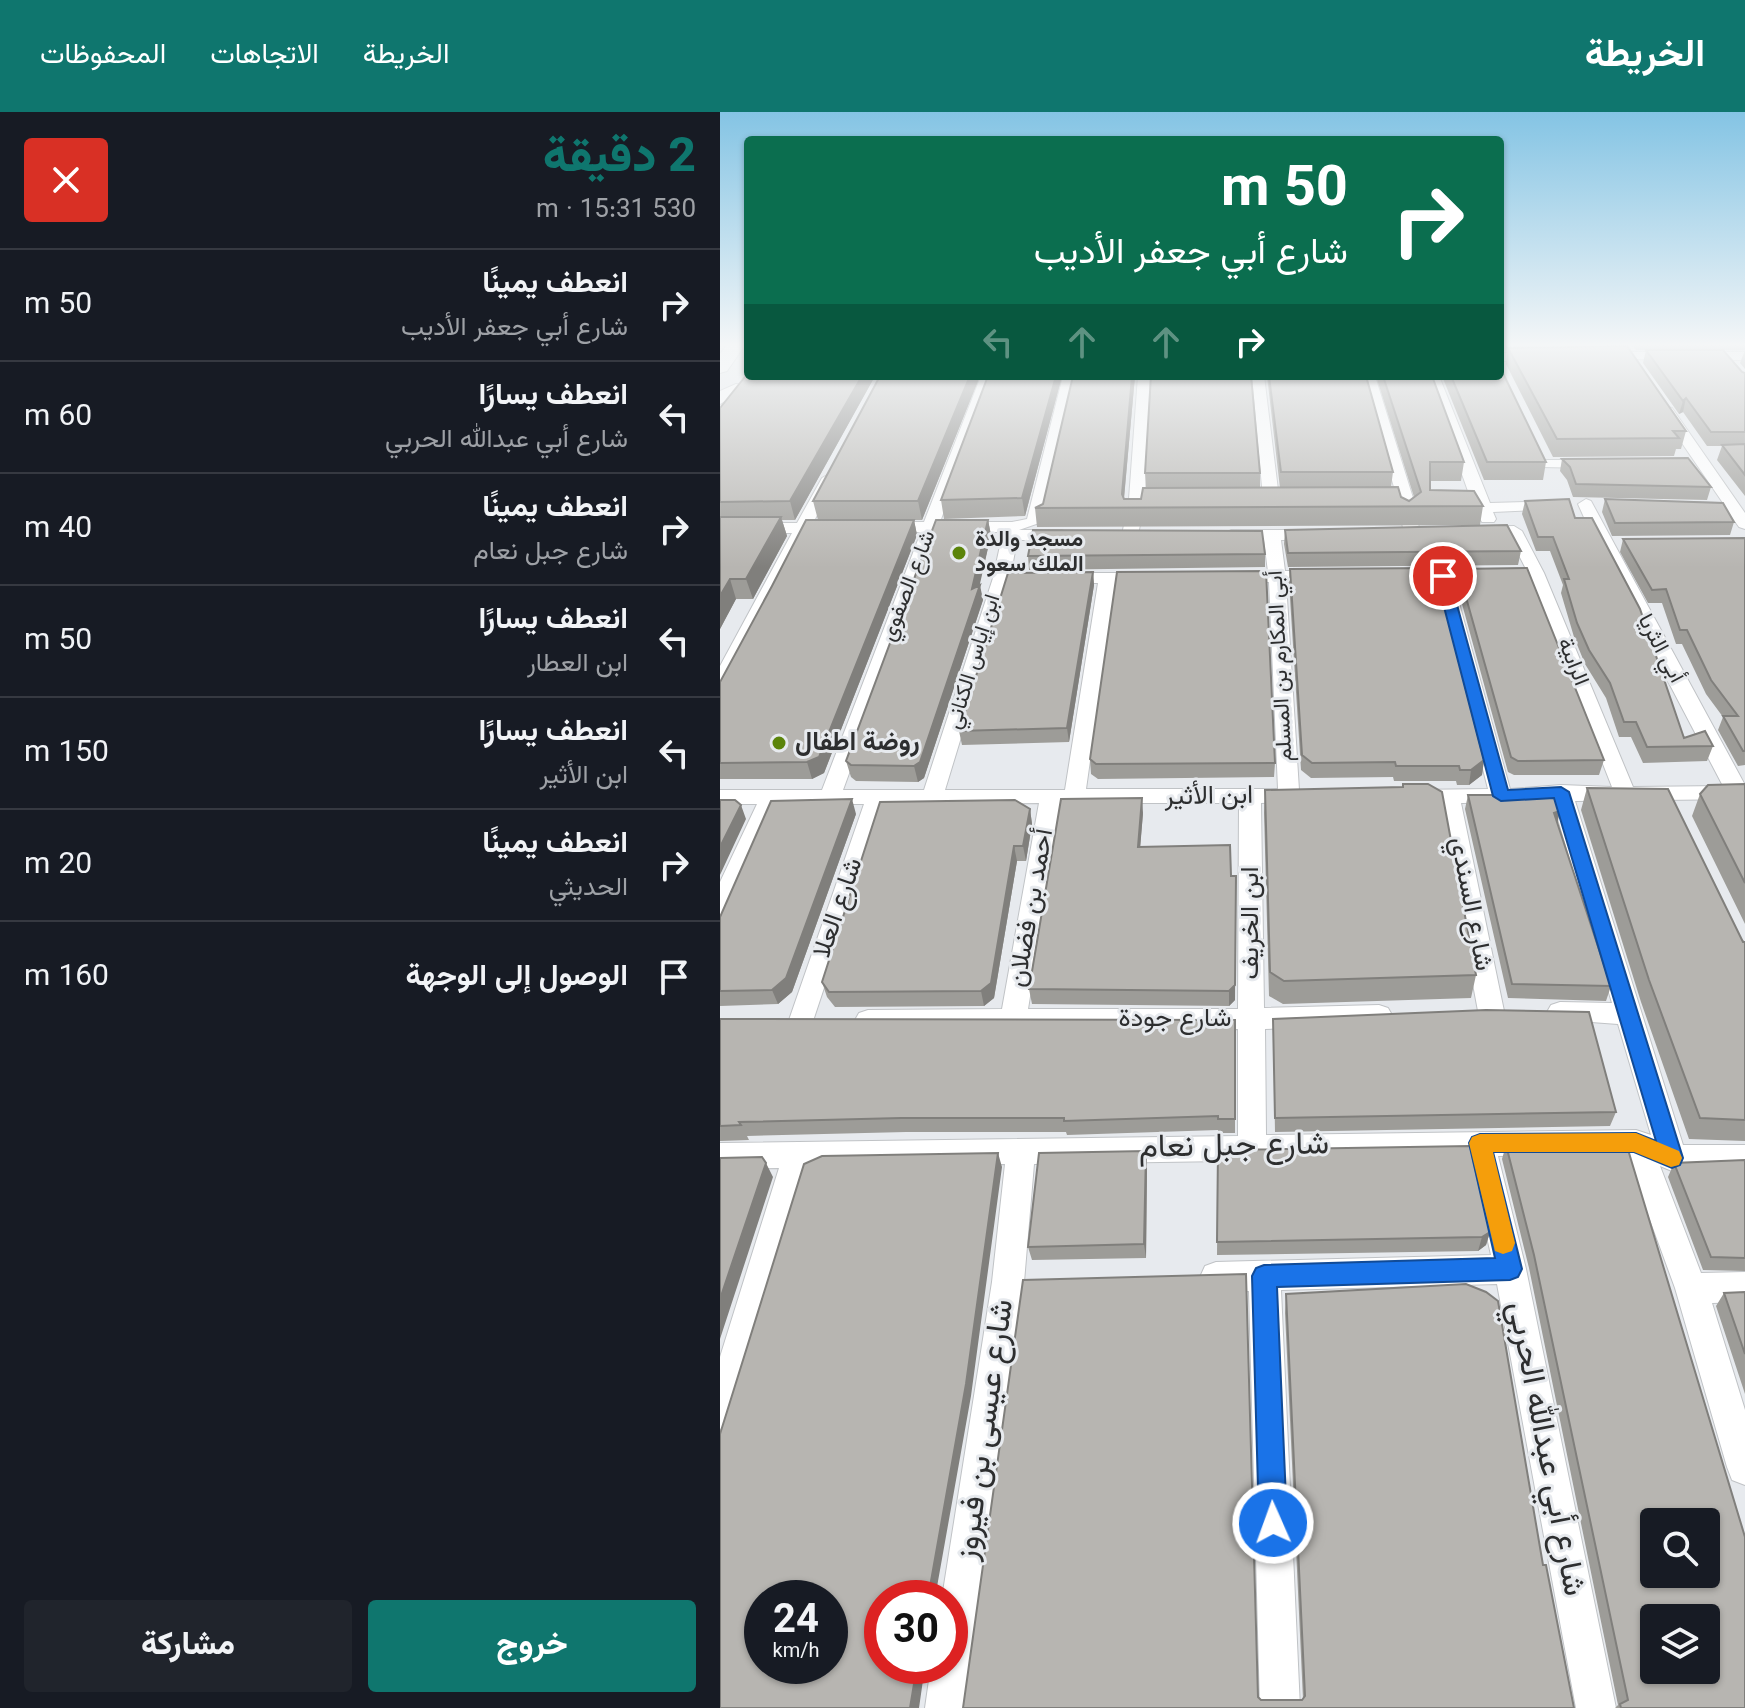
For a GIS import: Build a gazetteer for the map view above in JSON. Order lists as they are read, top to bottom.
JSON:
{
  "streets": {
    "street": [
      "شارع الصفوي",
      "أبي الثريا",
      "ابن إياس الكناني",
      "الرابية",
      "أبي المكارم بن المسلم",
      "ابن الأثير",
      "شارع السندي",
      "شارع العلا",
      "أحمد بن فضلان",
      "ابن الخريف",
      "شارع جودة",
      "شارع جبل نعام",
      "شارع عيسى بن فيروز",
      "شارع أبي عبدالله الحربي"
    ]
  },
  "crossings": [
    ["شارع الصفوي", "ابن الأثير"],
    ["ابن إياس الكناني", "ابن الأثير"],
    ["أبي المكارم بن المسلم", "ابن الأثير"],
    ["ابن الأثير", "شارع العلا"],
    ["ابن الأثير", "أحمد بن فضلان"],
    ["ابن الأثير", "ابن الخريف"],
    ["شارع العلا", "شارع جودة"],
    ["أحمد بن فضلان", "شارع جودة"],
    ["ابن الخريف", "شارع جودة"],
    ["ابن الخريف", "شارع جبل نعام"],
    ["شارع جبل نعام", "شارع عيسى بن فيروز"],
    ["شارع جبل نعام", "شارع أبي عبدالله الحربي"]
  ],
  "places": ["مسجد والدة الملك سعود", "روضة اطفال"],
  "page": {
    "header": "الخريطة",
    "nav": ["الخريطة", "الاتجاهات", "المحفوظات"],
    "heading": ["2 دقيقة", "530 m · 15:31"],
    "turn": ["50 m", "شارع أبي جعفر الأديب"],
    "list": [
      {
        "name": "انعطف يمينًا",
        "note": "شارع أبي جعفر الأديب",
        "value": "50 m"
      },
      {
        "name": "انعطف يسارًا",
        "note": "شارع أبي عبدالله الحربي",
        "value": "60 m"
      },
      {
        "name": "انعطف يمينًا",
        "note": "شارع جبل نعام",
        "value": "40 m"
      },
      {
        "name": "انعطف يسارًا",
        "note": "ابن العطار",
        "value": "50 m"
      },
      {
        "name": "انعطف يسارًا",
        "note": "ابن الأثير",
        "value": "150 m"
      },
      {
        "name": "انعطف يمينًا",
        "note": "الحديثي",
        "value": "20 m"
      },
      {
        "name": "الوصول إلى الوجهة",
        "value": "160 m"
      }
    ],
    "speed": "24 km/h",
    "limit": "30",
    "buttons": ["خروج", "مشاركة"]
  }
}
